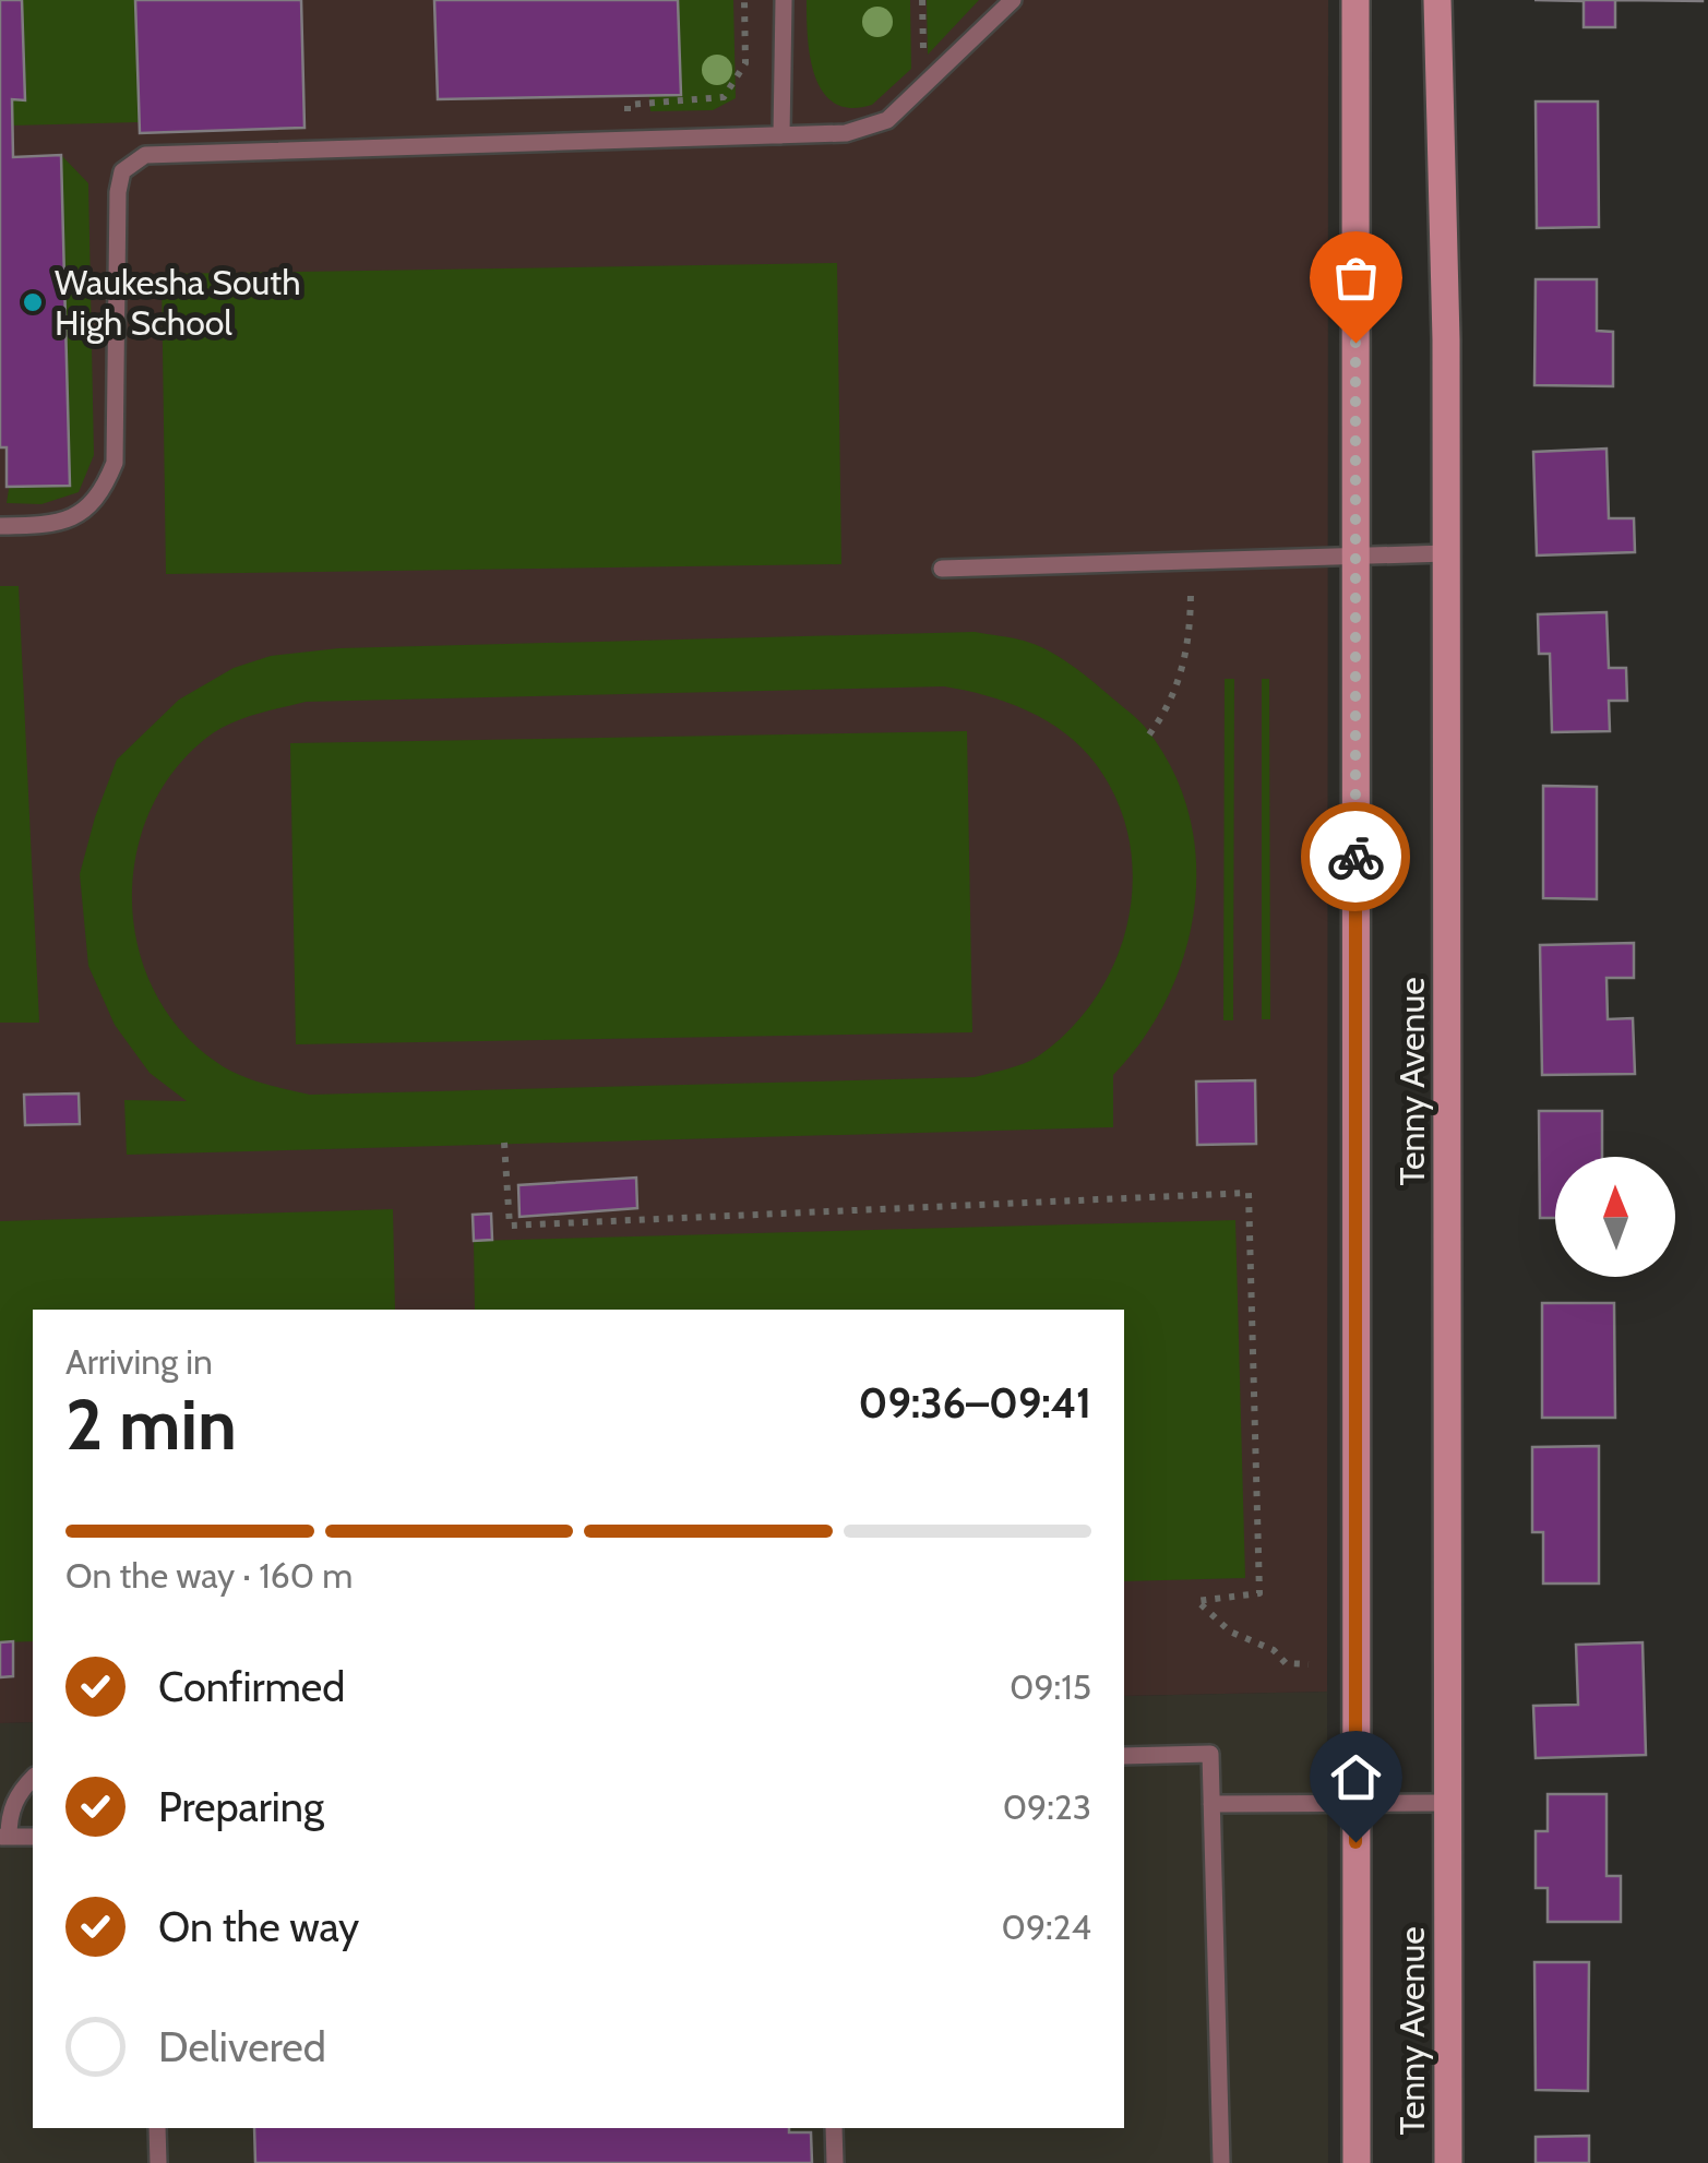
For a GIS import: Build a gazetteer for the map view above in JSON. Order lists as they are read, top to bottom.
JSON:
{
  "streets": {
    "street": ["Tenny Avenue"]
  },
  "places": ["Waukesha South High School"],
  "north": "top",
  "page": {
    "heading": ["2 min", "Arriving in", "09:36–09:41"],
    "bar": "On the way · 160 m",
    "list": [
      ["Confirmed", "09:15"],
      ["Preparing", "09:23"],
      ["On the way", "09:24"],
      "Delivered"
    ]
  }
}
